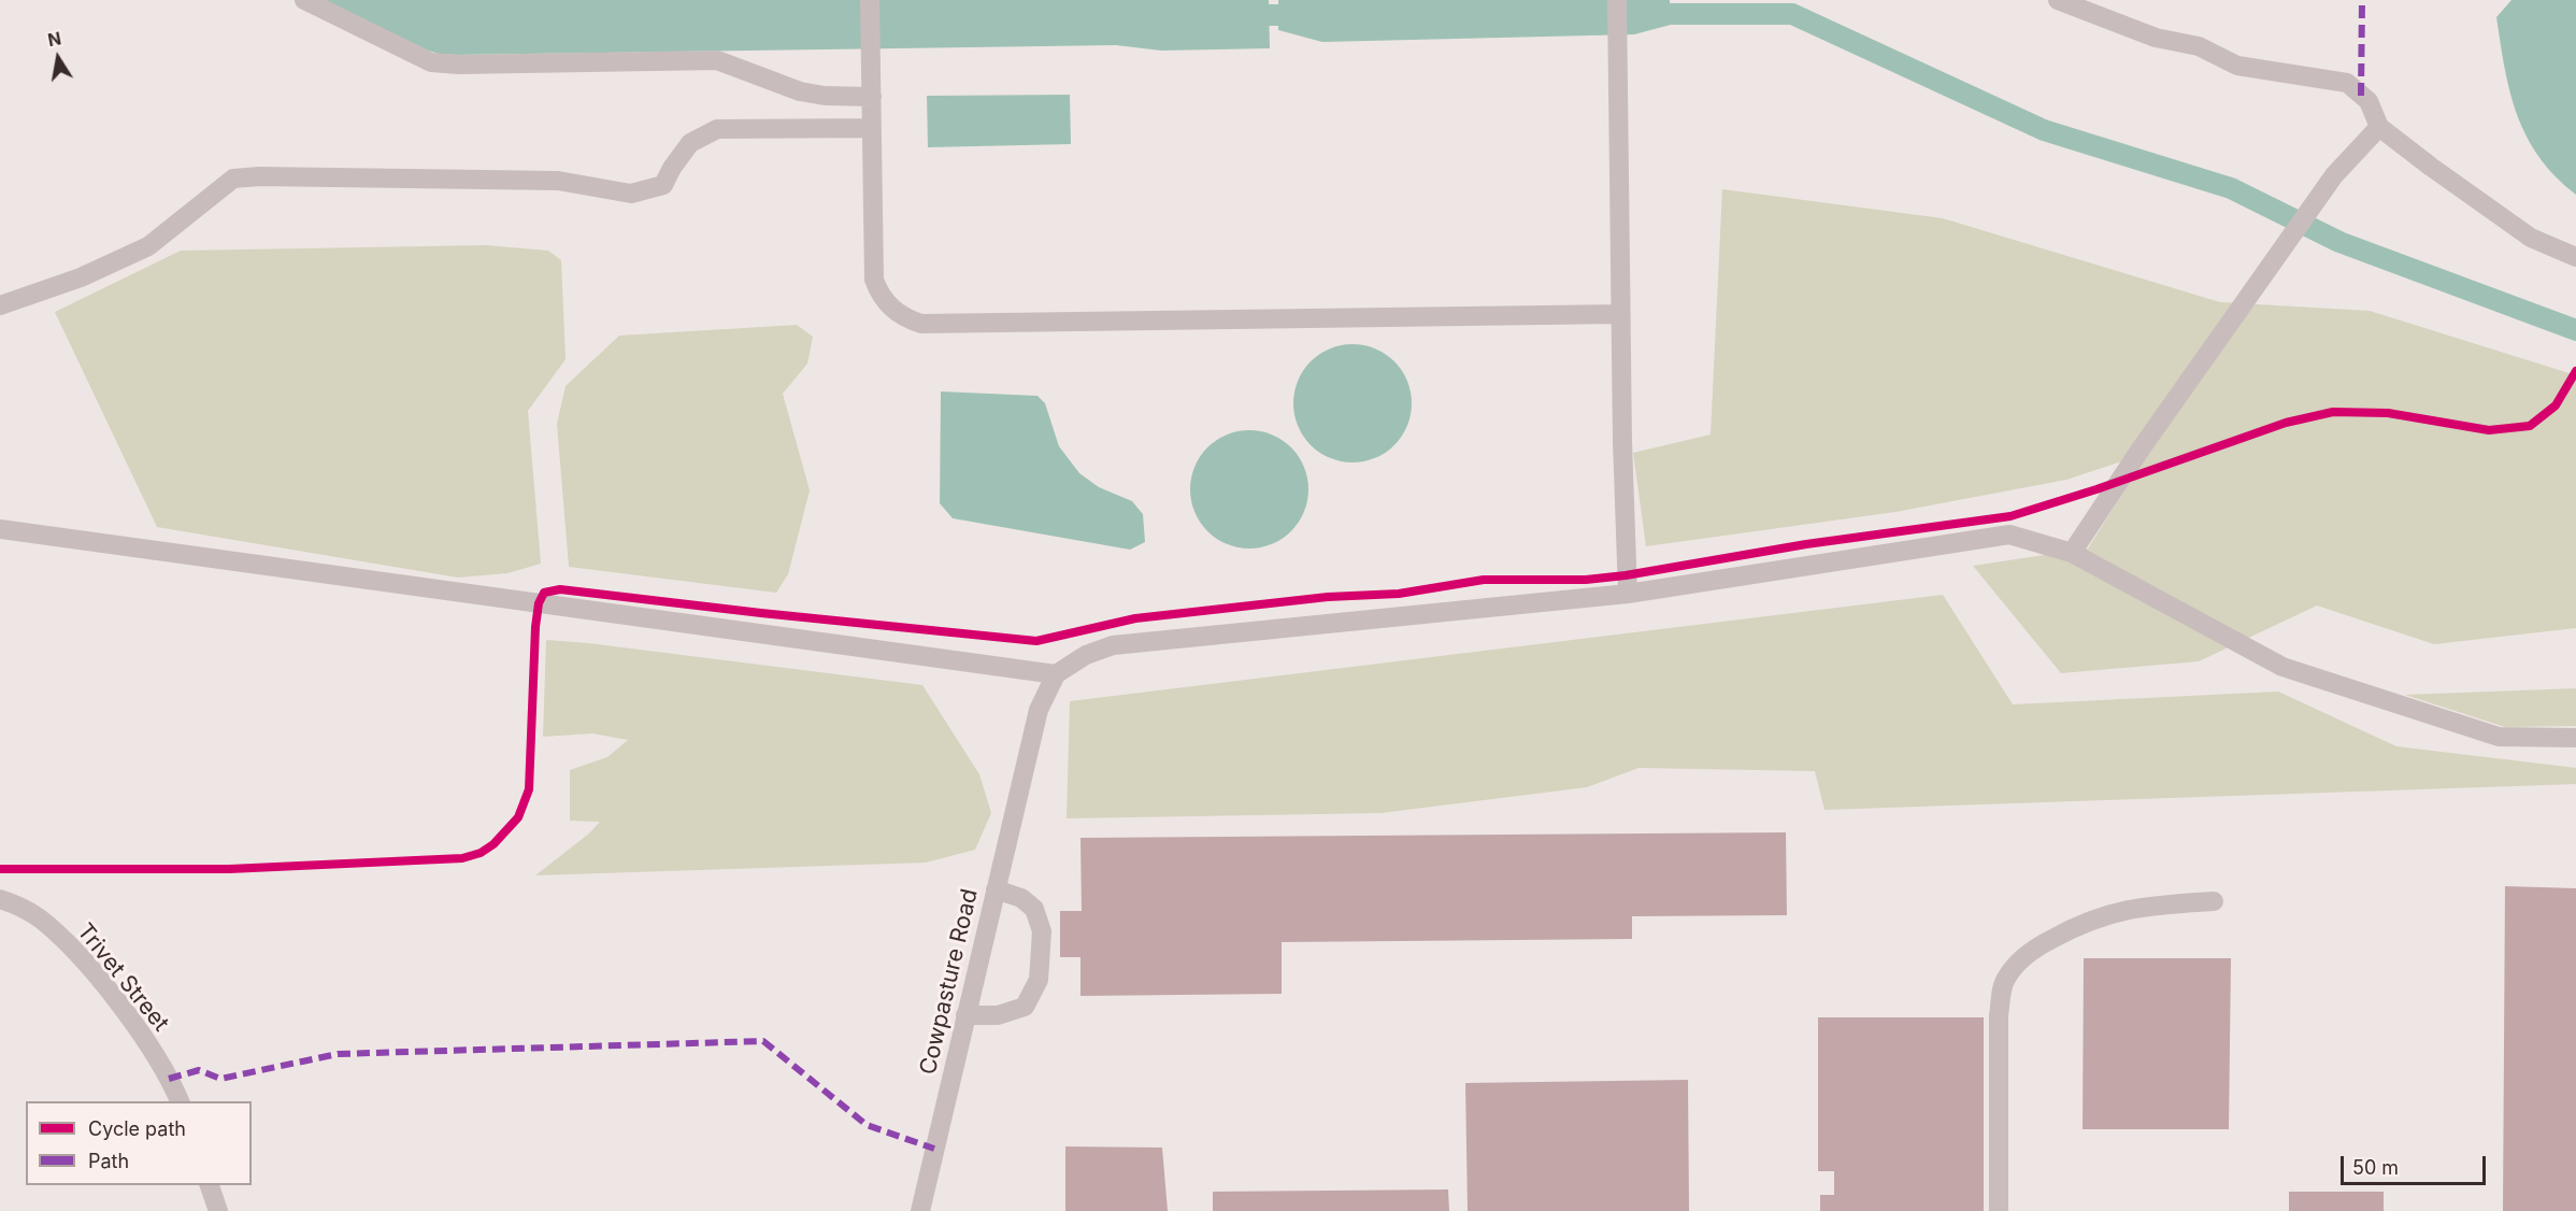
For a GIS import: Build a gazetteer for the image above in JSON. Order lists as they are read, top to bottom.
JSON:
{
  "streets": {
    "street": ["Trivet Street", "Cowpasture Road"]
  },
  "legend": ["Cycle path", "Path"],
  "scale_bar": "50 m",
  "north": "top"
}
